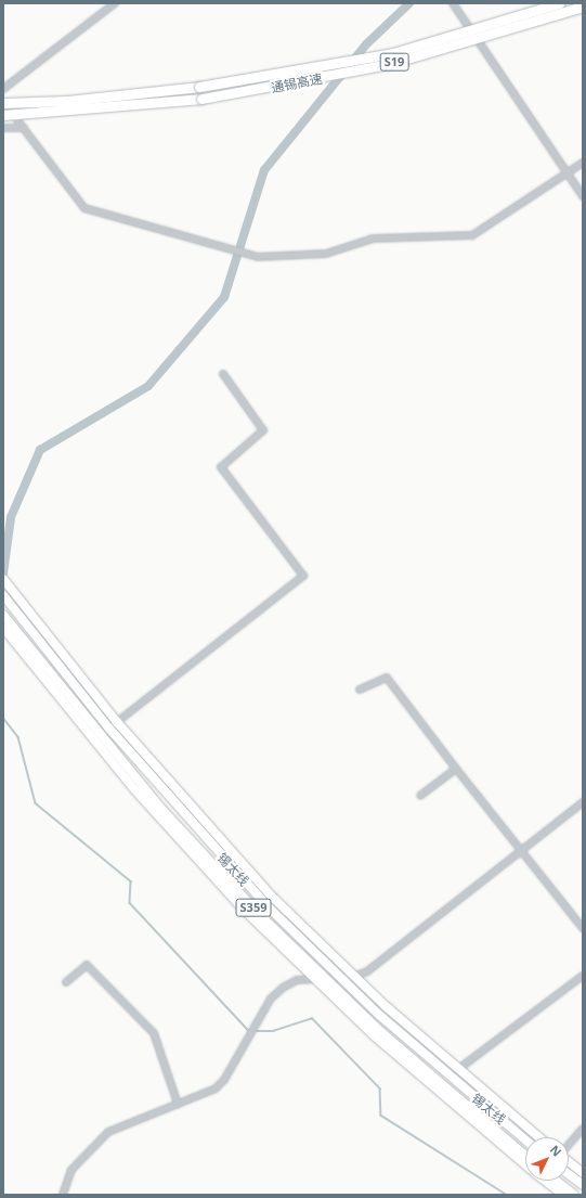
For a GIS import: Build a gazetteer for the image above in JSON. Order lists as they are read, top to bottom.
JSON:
{
  "streets": {
    "highway": ["S19", "通锡高速"],
    "main road": ["锡太线", "S359"]
  },
  "north": "top right"
}
